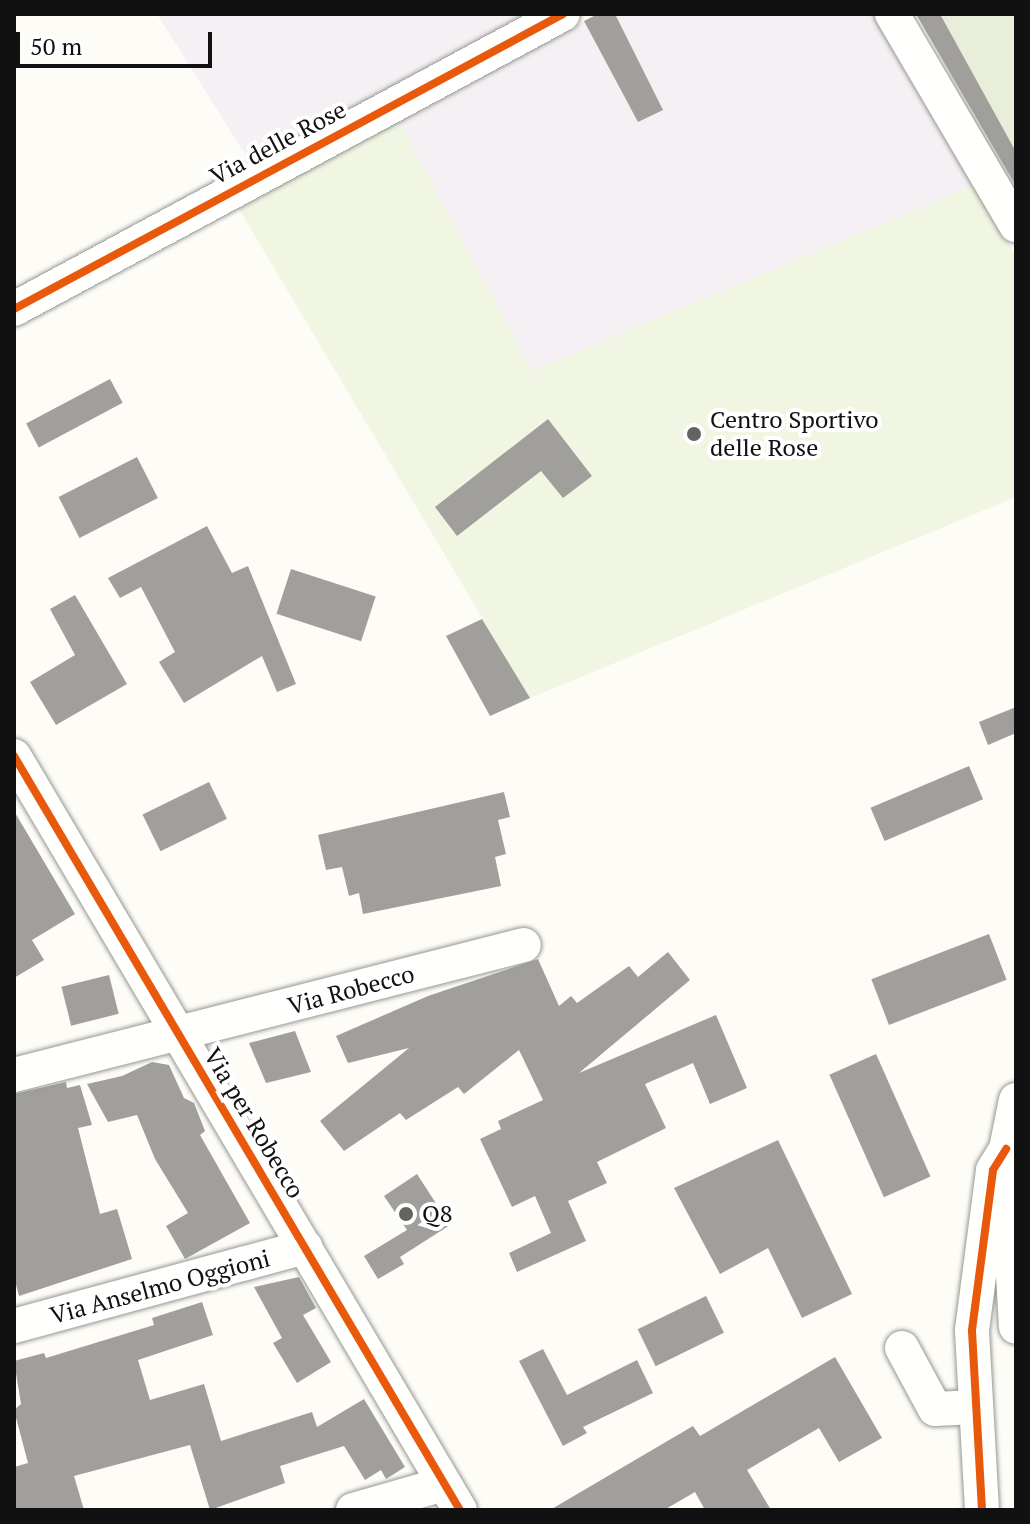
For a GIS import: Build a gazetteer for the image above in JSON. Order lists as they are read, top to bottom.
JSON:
{
  "streets": {
    "street": [
      "Via delle Rose",
      "Via Robecco",
      "Via per Robecco",
      "Via Anselmo Oggioni"
    ]
  },
  "crossings": [
    ["Via Robecco", "Via per Robecco"],
    ["Via per Robecco", "Via Anselmo Oggioni"]
  ],
  "places": ["Centro Sportivo delle Rose", "Q8"],
  "scale_bar": "50 m"
}
